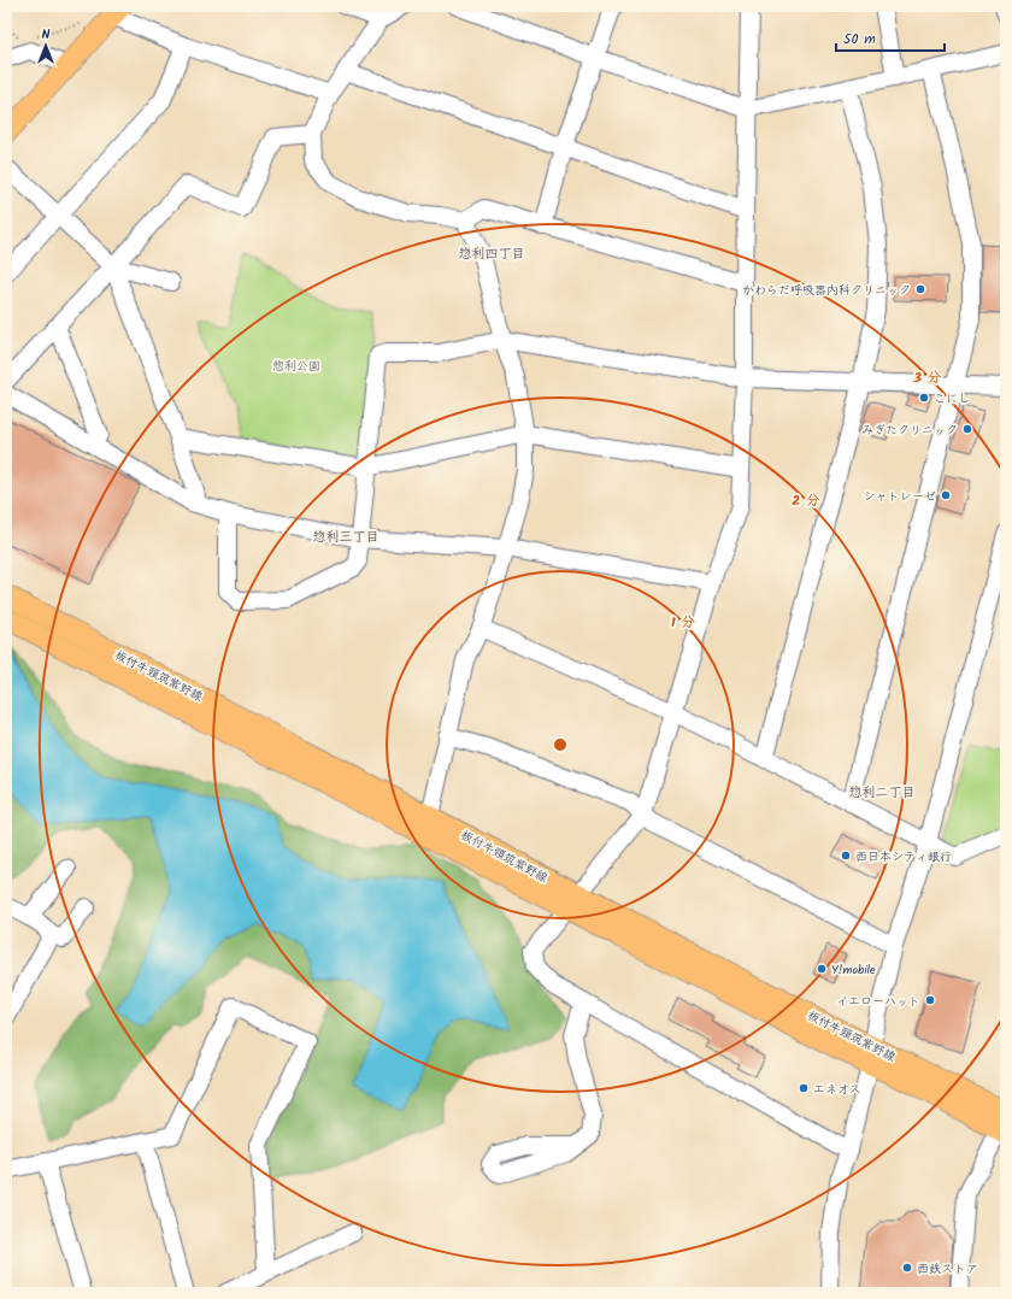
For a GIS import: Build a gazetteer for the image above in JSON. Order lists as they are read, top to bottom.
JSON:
{
  "streets": {
    "main road": ["板付牛頸筑紫野線"]
  },
  "districts": ["惣利四丁目", "惣利三丁目", "惣利二丁目"],
  "parks": ["惣利公園"],
  "places": [
    "かわらだ呼吸器内科クリニック",
    "こにし",
    "みぎたクリニック",
    "シャトレーゼ",
    "西日本シティ銀行",
    "Y!mobile",
    "イエローハット",
    "エネオス",
    "西鉄ストア"
  ],
  "scale_bar": "50 m",
  "north": "top",
  "rings": ["3 分", "2 分", "1 分"]
}
